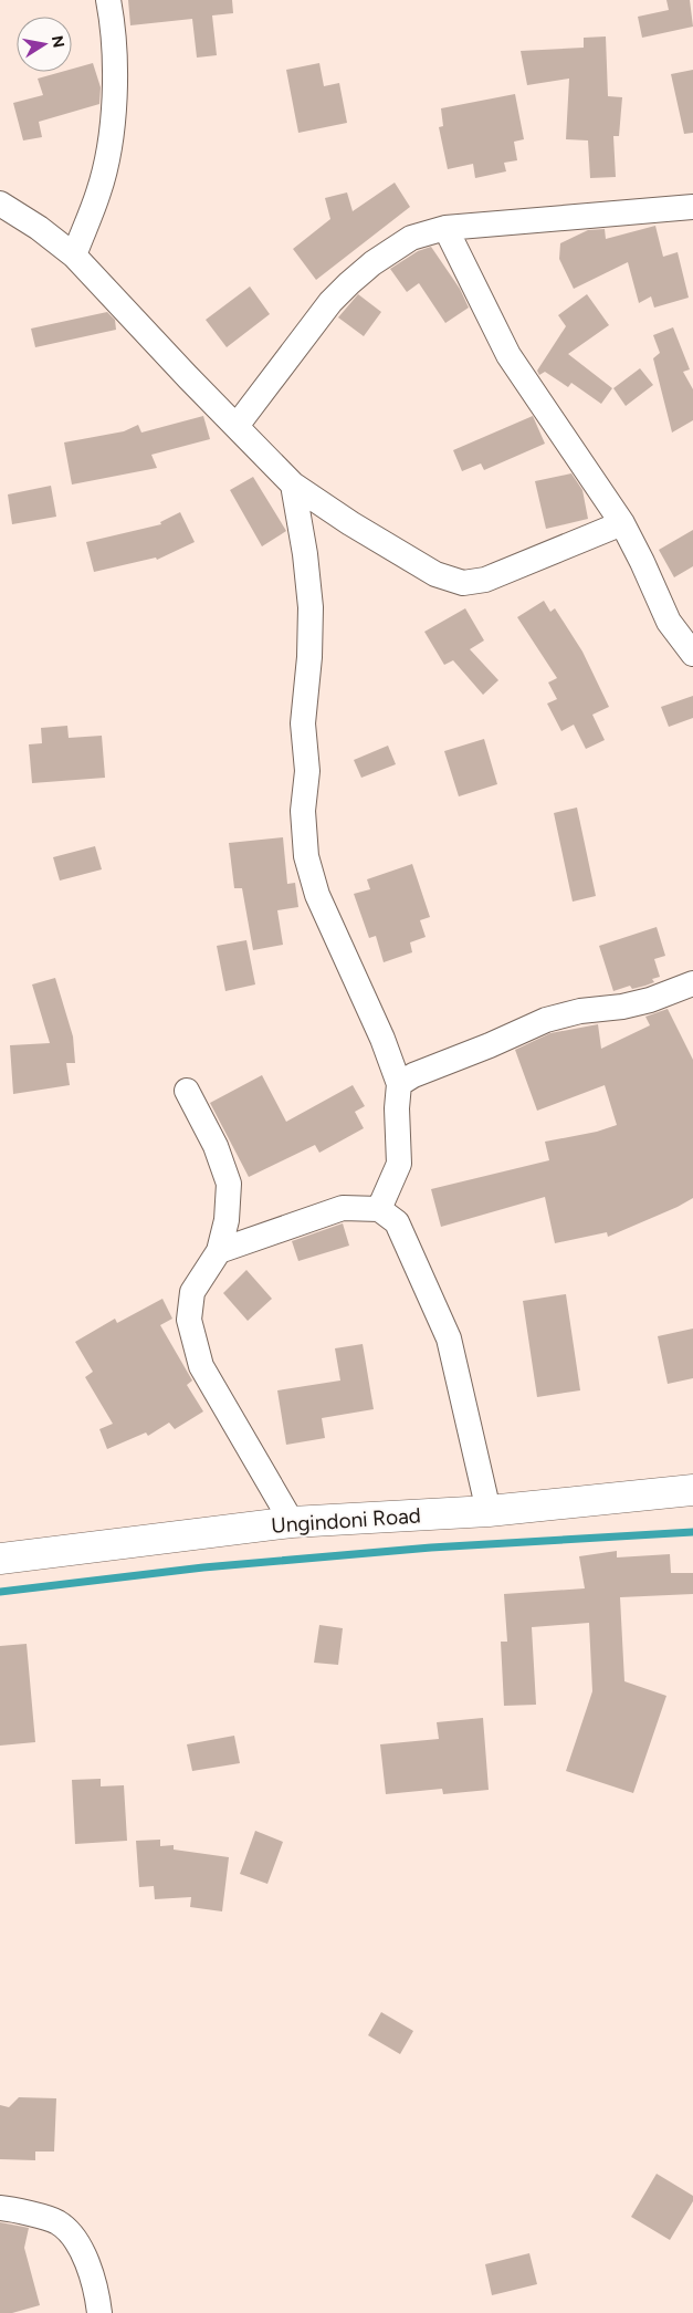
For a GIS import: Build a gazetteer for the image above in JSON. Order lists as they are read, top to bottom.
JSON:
{
  "streets": {
    "main road": ["Ungindoni Road"]
  },
  "north": "right"
}
